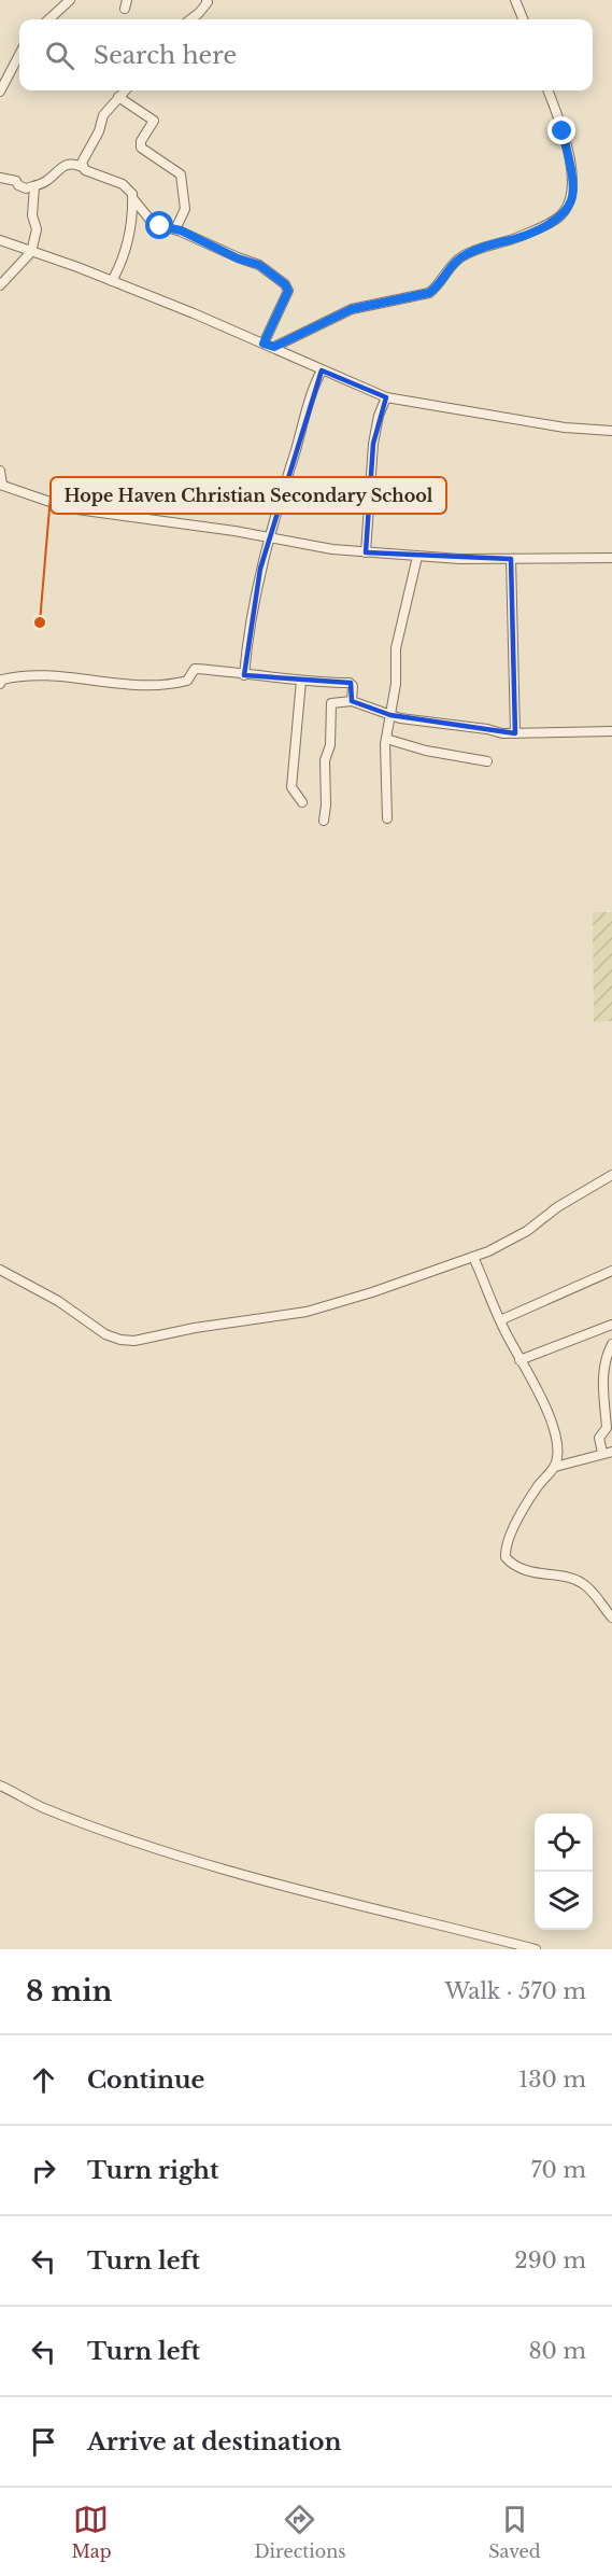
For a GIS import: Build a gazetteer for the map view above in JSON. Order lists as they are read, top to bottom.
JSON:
{
  "places": ["Hope Haven Christian Secondary School"],
  "page": {
    "search": "Search here",
    "heading": ["8 min", "Walk · 570 m"],
    "list": [
      ["Continue", "130 m"],
      ["Turn right", "70 m"],
      ["Turn left", "290 m"],
      ["Turn left", "80 m"],
      "Arrive at destination"
    ],
    "nav": ["Map", "Directions", "Saved"]
  }
}
